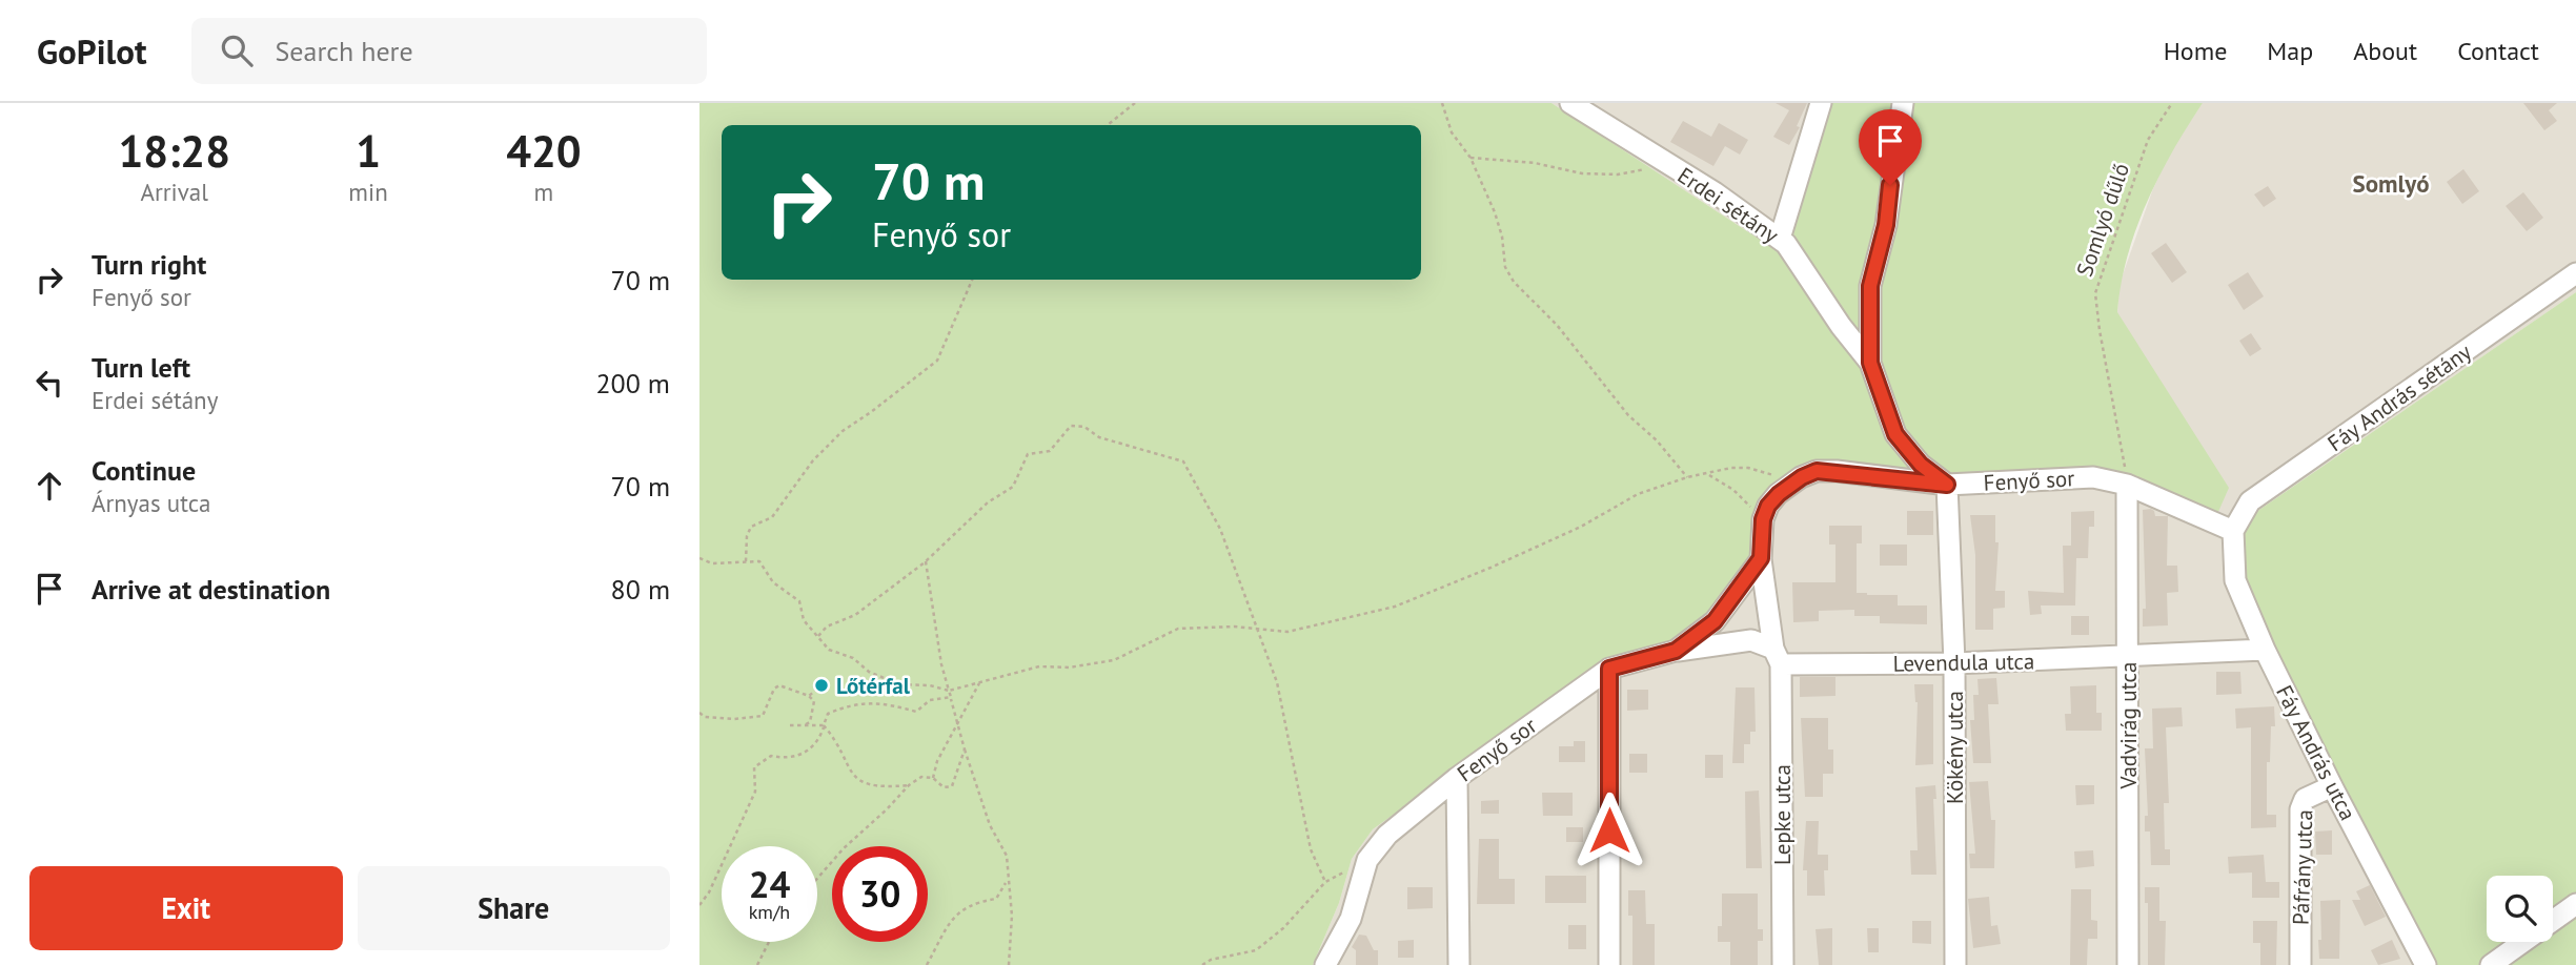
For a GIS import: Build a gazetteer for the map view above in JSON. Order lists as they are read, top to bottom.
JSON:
{
  "streets": {
    "street": [
      "Erdei sétány",
      "Fáy András sétány",
      "Fenyő sor",
      "Levendula utca",
      "Vadvirág utca",
      "Kökény utca",
      "Fáy András utca",
      "Lepke utca",
      "Páfrány utca"
    ],
    "path": ["Somlyó dűlő"]
  },
  "crossings": [
    ["Erdei sétány", "Fenyő sor"],
    ["Erdei sétány", "Kökény utca"],
    ["Somlyó dűlő", "Fenyő sor"],
    ["Somlyó dűlő", "Vadvirág utca"],
    ["Fáy András sétány", "Fenyő sor"],
    ["Fáy András sétány", "Fáy András utca"],
    ["Fenyő sor", "Levendula utca"],
    ["Fenyő sor", "Vadvirág utca"],
    ["Fenyő sor", "Kökény utca"],
    ["Fenyő sor", "Fáy András utca"],
    ["Fenyő sor", "Lepke utca"],
    ["Levendula utca", "Vadvirág utca"],
    ["Levendula utca", "Kökény utca"],
    ["Levendula utca", "Fáy András utca"],
    ["Levendula utca", "Lepke utca"],
    ["Fáy András utca", "Páfrány utca"]
  ],
  "districts": ["Somlyó"],
  "places": ["Lőtérfal"],
  "page": {
    "header": "GoPilot",
    "search": "Search here",
    "nav": [
      "Home",
      "Map",
      "About",
      "Contact"
    ],
    "eta": [
      "18:28",
      "Arrival",
      "1",
      "min",
      "420",
      "m"
    ],
    "turn": ["70 m", "Fenyő sor"],
    "list": [
      {
        "name": "Turn right",
        "note": "Fenyő sor",
        "value": "70 m"
      },
      {
        "name": "Turn left",
        "note": "Erdei sétány",
        "value": "200 m"
      },
      {
        "name": "Continue",
        "note": "Árnyas utca",
        "value": "70 m"
      },
      {
        "name": "Arrive at destination",
        "value": "80 m"
      }
    ],
    "speed": "24 km/h",
    "limit": "30",
    "buttons": ["Exit", "Share"]
  }
}
